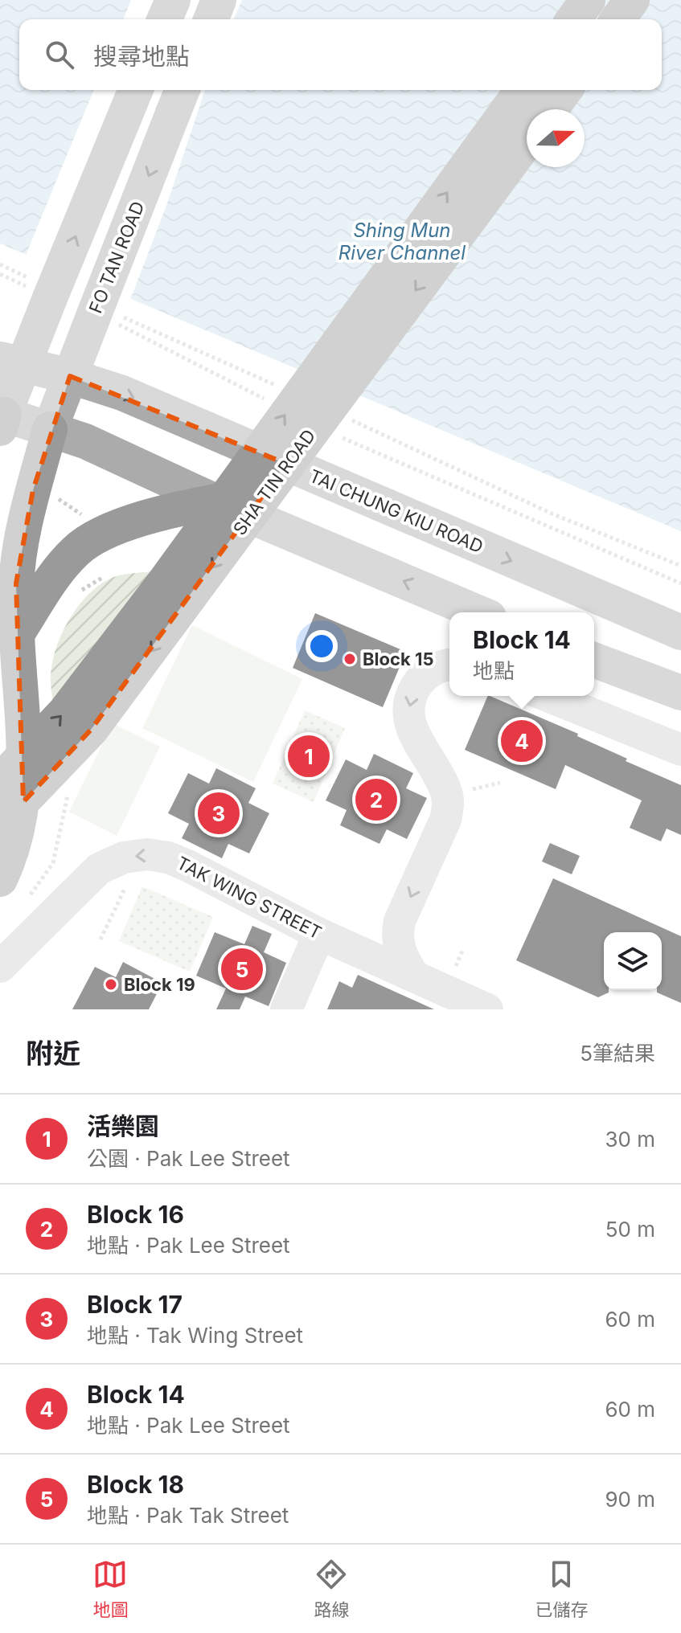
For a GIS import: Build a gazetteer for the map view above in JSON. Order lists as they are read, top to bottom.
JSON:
{
  "streets": {
    "highway": ["SHA TIN ROAD"],
    "main road": ["FO TAN ROAD", "TAI CHUNG KIU ROAD"],
    "street": ["TAK WING STREET"]
  },
  "crossings": [
    ["FO TAN ROAD", "TAI CHUNG KIU ROAD"]
  ],
  "one_way": ["TAK WING STREET"],
  "water": ["Shing Mun River Channel"],
  "places": ["Block 15", "Block 19"],
  "north": "right",
  "page": {
    "search": "搜尋地點",
    "popup": ["Block 14", "地點"],
    "pins": [
      "4",
      "1",
      "2",
      "3",
      "5"
    ],
    "heading": ["附近", "5筆結果"],
    "list": [
      {
        "mark": "1",
        "name": "活樂園",
        "note": "公園 · Pak Lee Street",
        "value": "30 m"
      },
      {
        "mark": "2",
        "name": "Block 16",
        "note": "地點 · Pak Lee Street",
        "value": "50 m"
      },
      {
        "mark": "3",
        "name": "Block 17",
        "note": "地點 · Tak Wing Street",
        "value": "60 m"
      },
      {
        "mark": "4",
        "name": "Block 14",
        "note": "地點 · Pak Lee Street",
        "value": "60 m"
      },
      {
        "mark": "5",
        "name": "Block 18",
        "note": "地點 · Pak Tak Street",
        "value": "90 m"
      }
    ],
    "nav": ["地圖", "路線", "已儲存"]
  }
}
